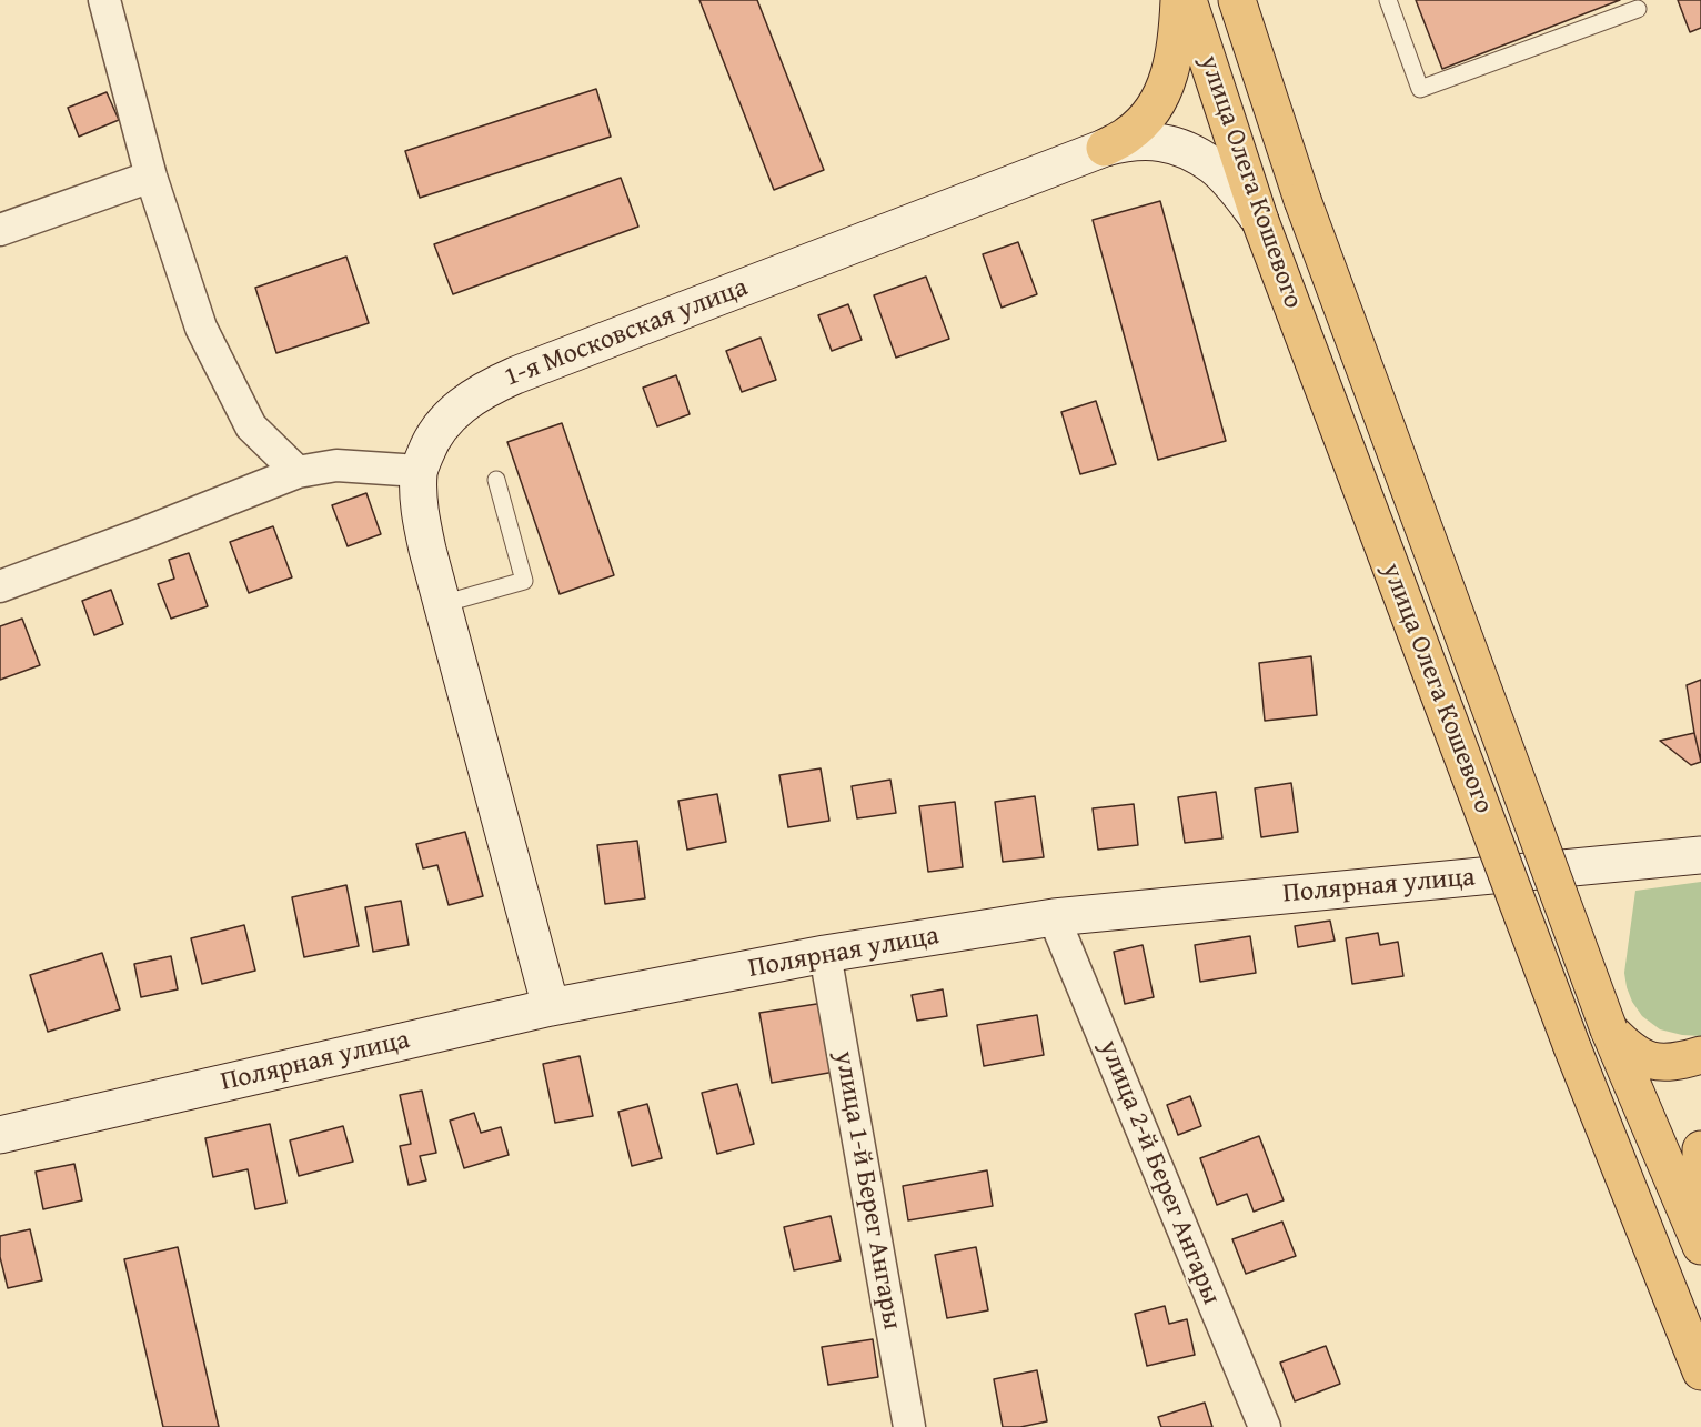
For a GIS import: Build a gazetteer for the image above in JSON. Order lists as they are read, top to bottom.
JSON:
{
  "streets": {
    "main road": ["улица Олега Кошевого", "1-я Московская улица", "Полярная улица"],
    "street": ["улица 2-й Берег Ангары", "улица 1-й Берег Ангары"]
  },
  "crossings": [
    ["улица Олега Кошевого", "1-я Московская улица"],
    ["Полярная улица", "улица 2-й Берег Ангары"],
    ["Полярная улица", "улица 1-й Берег Ангары"]
  ]
}
